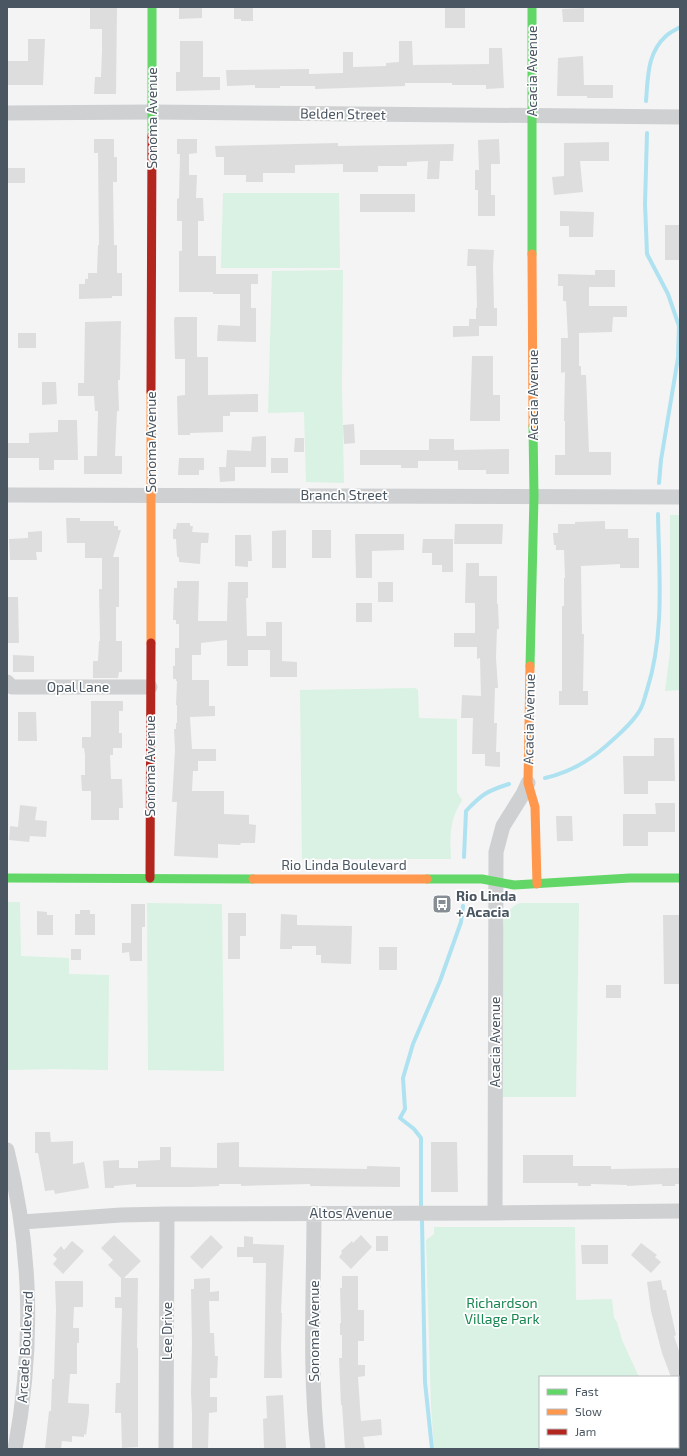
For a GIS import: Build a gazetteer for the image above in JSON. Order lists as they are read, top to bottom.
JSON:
{
  "streets": {
    "street": [
      "Acacia Avenue",
      "Belden Street",
      "Sonoma Avenue",
      "Branch Street",
      "Opal Lane",
      "Rio Linda Boulevard",
      "Altos Avenue",
      "Lee Drive",
      "Arcade Boulevard"
    ]
  },
  "crossings": [
    ["Acacia Avenue", "Belden Street"],
    ["Acacia Avenue", "Branch Street"],
    ["Acacia Avenue", "Rio Linda Boulevard"],
    ["Acacia Avenue", "Altos Avenue"],
    ["Belden Street", "Sonoma Avenue"],
    ["Sonoma Avenue", "Branch Street"],
    ["Sonoma Avenue", "Opal Lane"],
    ["Sonoma Avenue", "Rio Linda Boulevard"],
    ["Sonoma Avenue", "Altos Avenue"],
    ["Altos Avenue", "Lee Drive"],
    ["Altos Avenue", "Arcade Boulevard"]
  ],
  "parks": ["Richardson Village Park"],
  "places": {
    "bus stop": ["Rio Linda + Acacia"]
  },
  "legend": ["Fast", "Slow", "Jam"]
}
